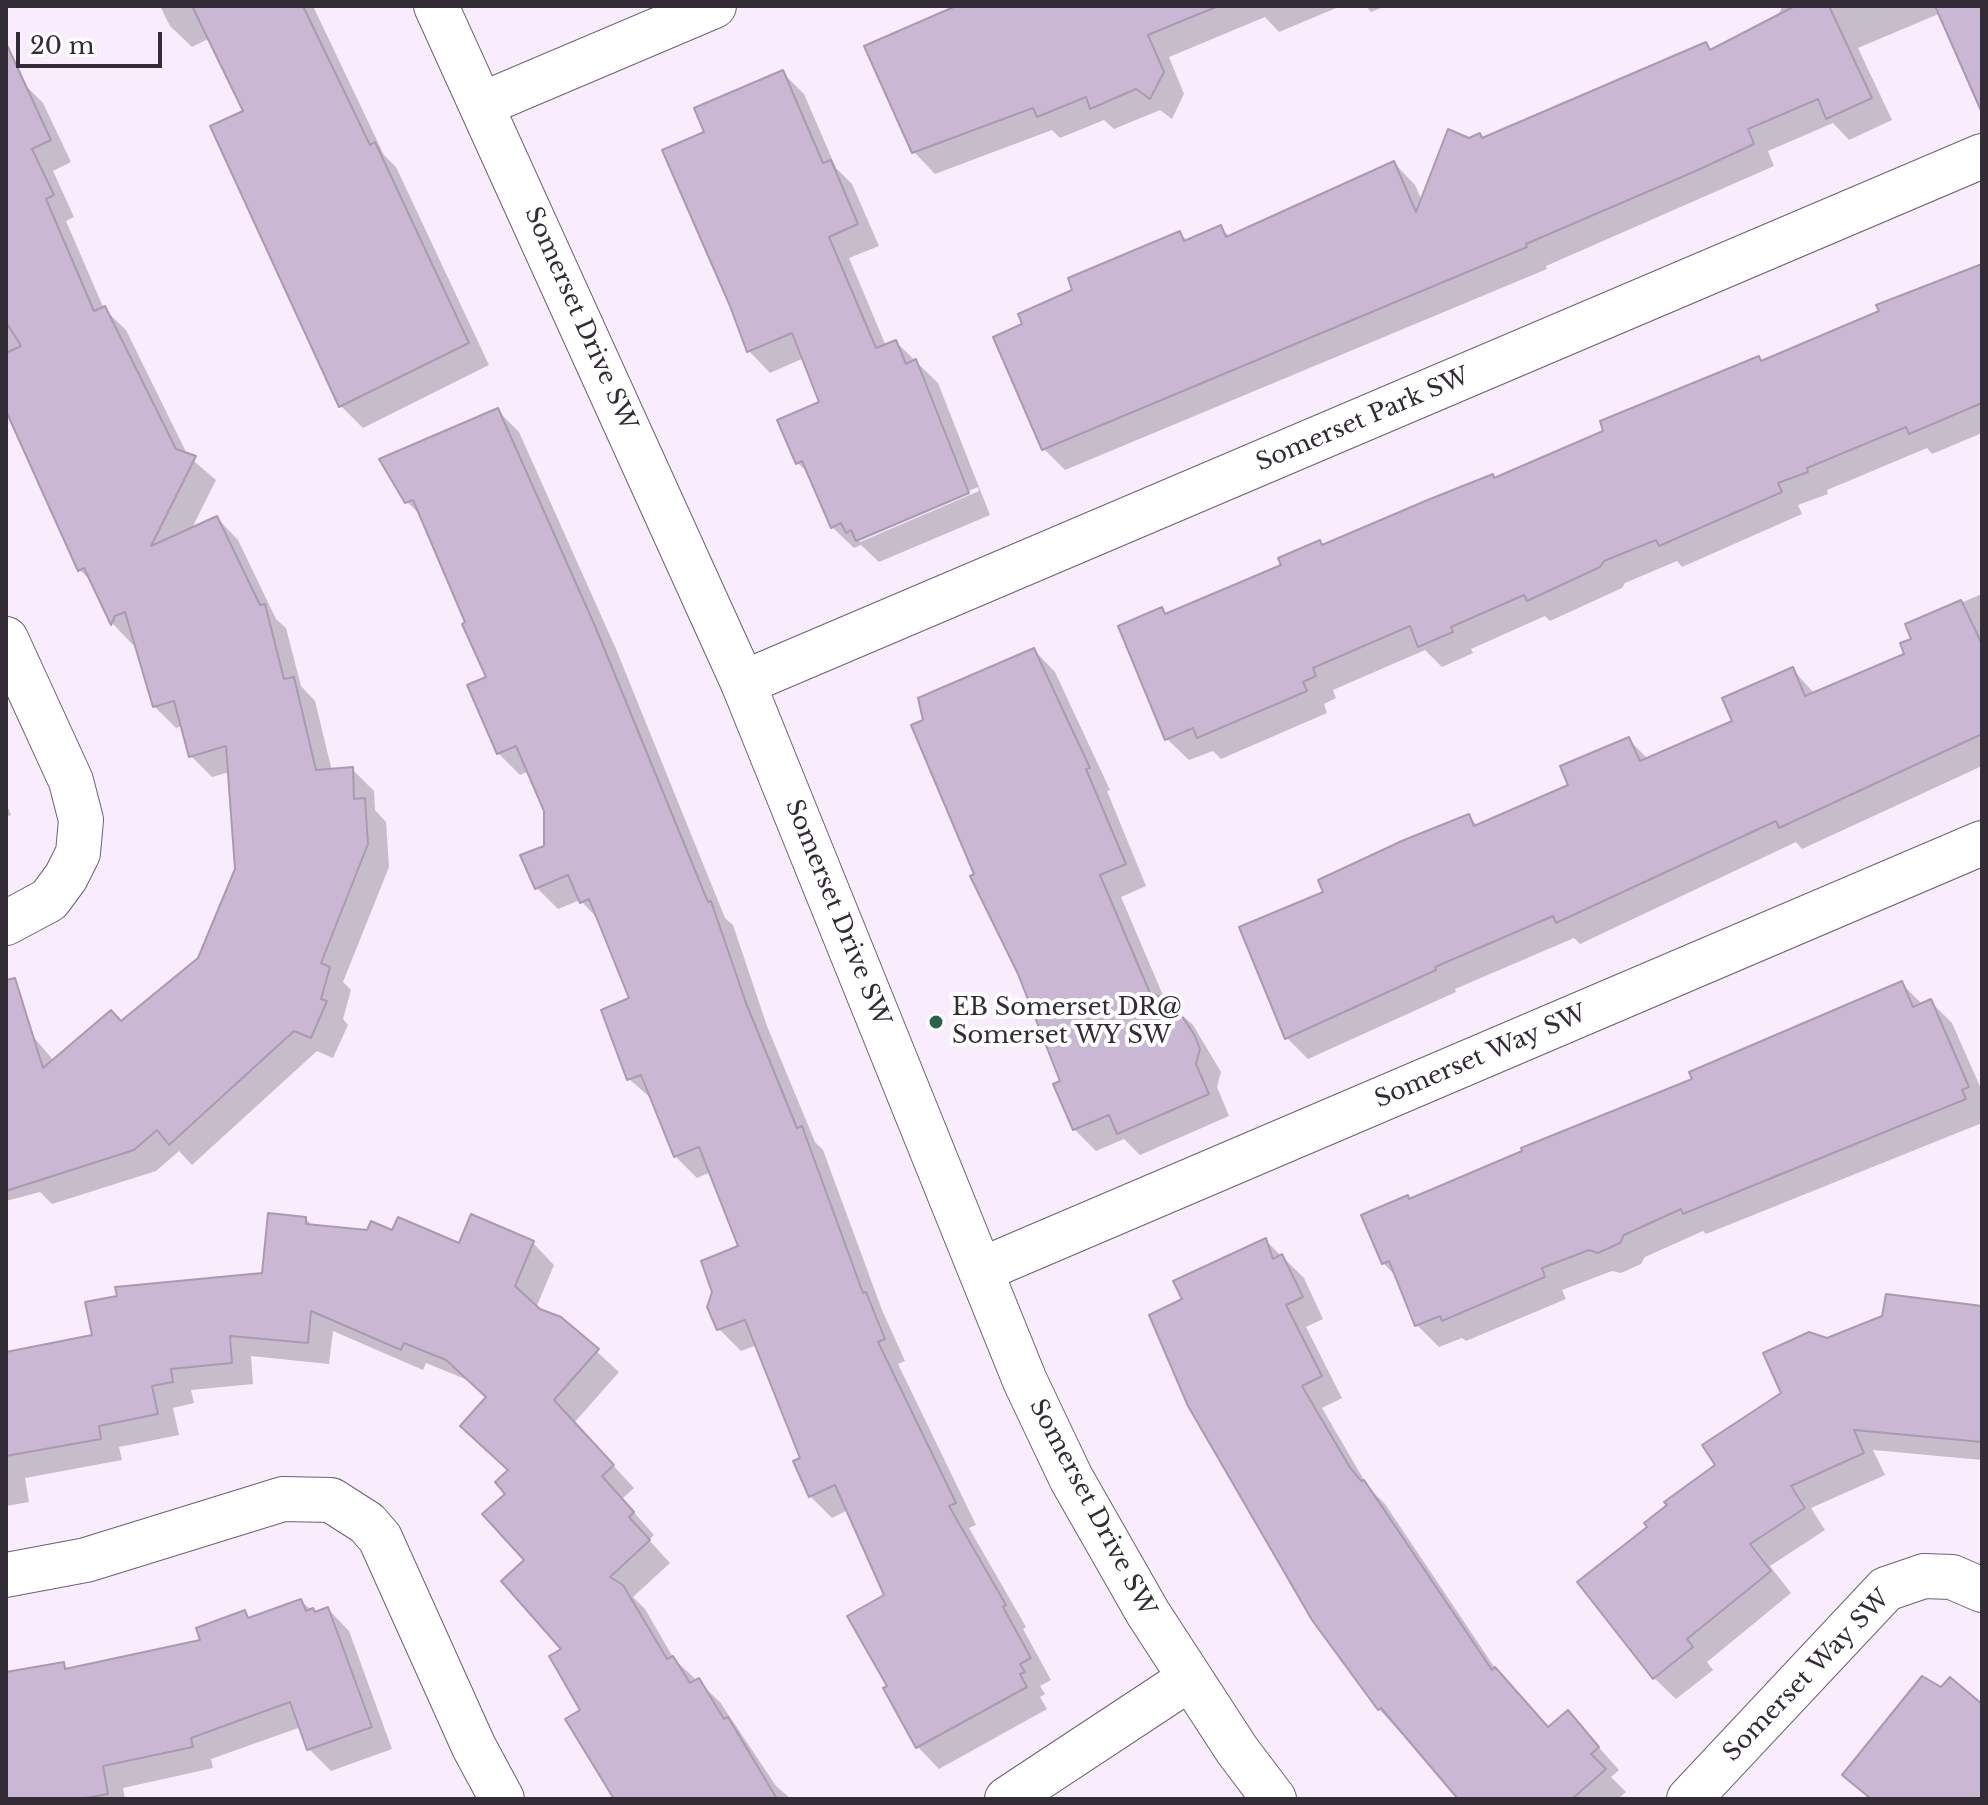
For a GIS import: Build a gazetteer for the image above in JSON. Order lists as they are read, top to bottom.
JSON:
{
  "streets": {
    "street": ["Somerset Drive SW", "Somerset Park SW", "Somerset Way SW"]
  },
  "crossings": [
    ["Somerset Drive SW", "Somerset Park SW"],
    ["Somerset Drive SW", "Somerset Way SW"]
  ],
  "places": ["EB Somerset DR@ Somerset WY SW"],
  "scale_bar": "20 m"
}
